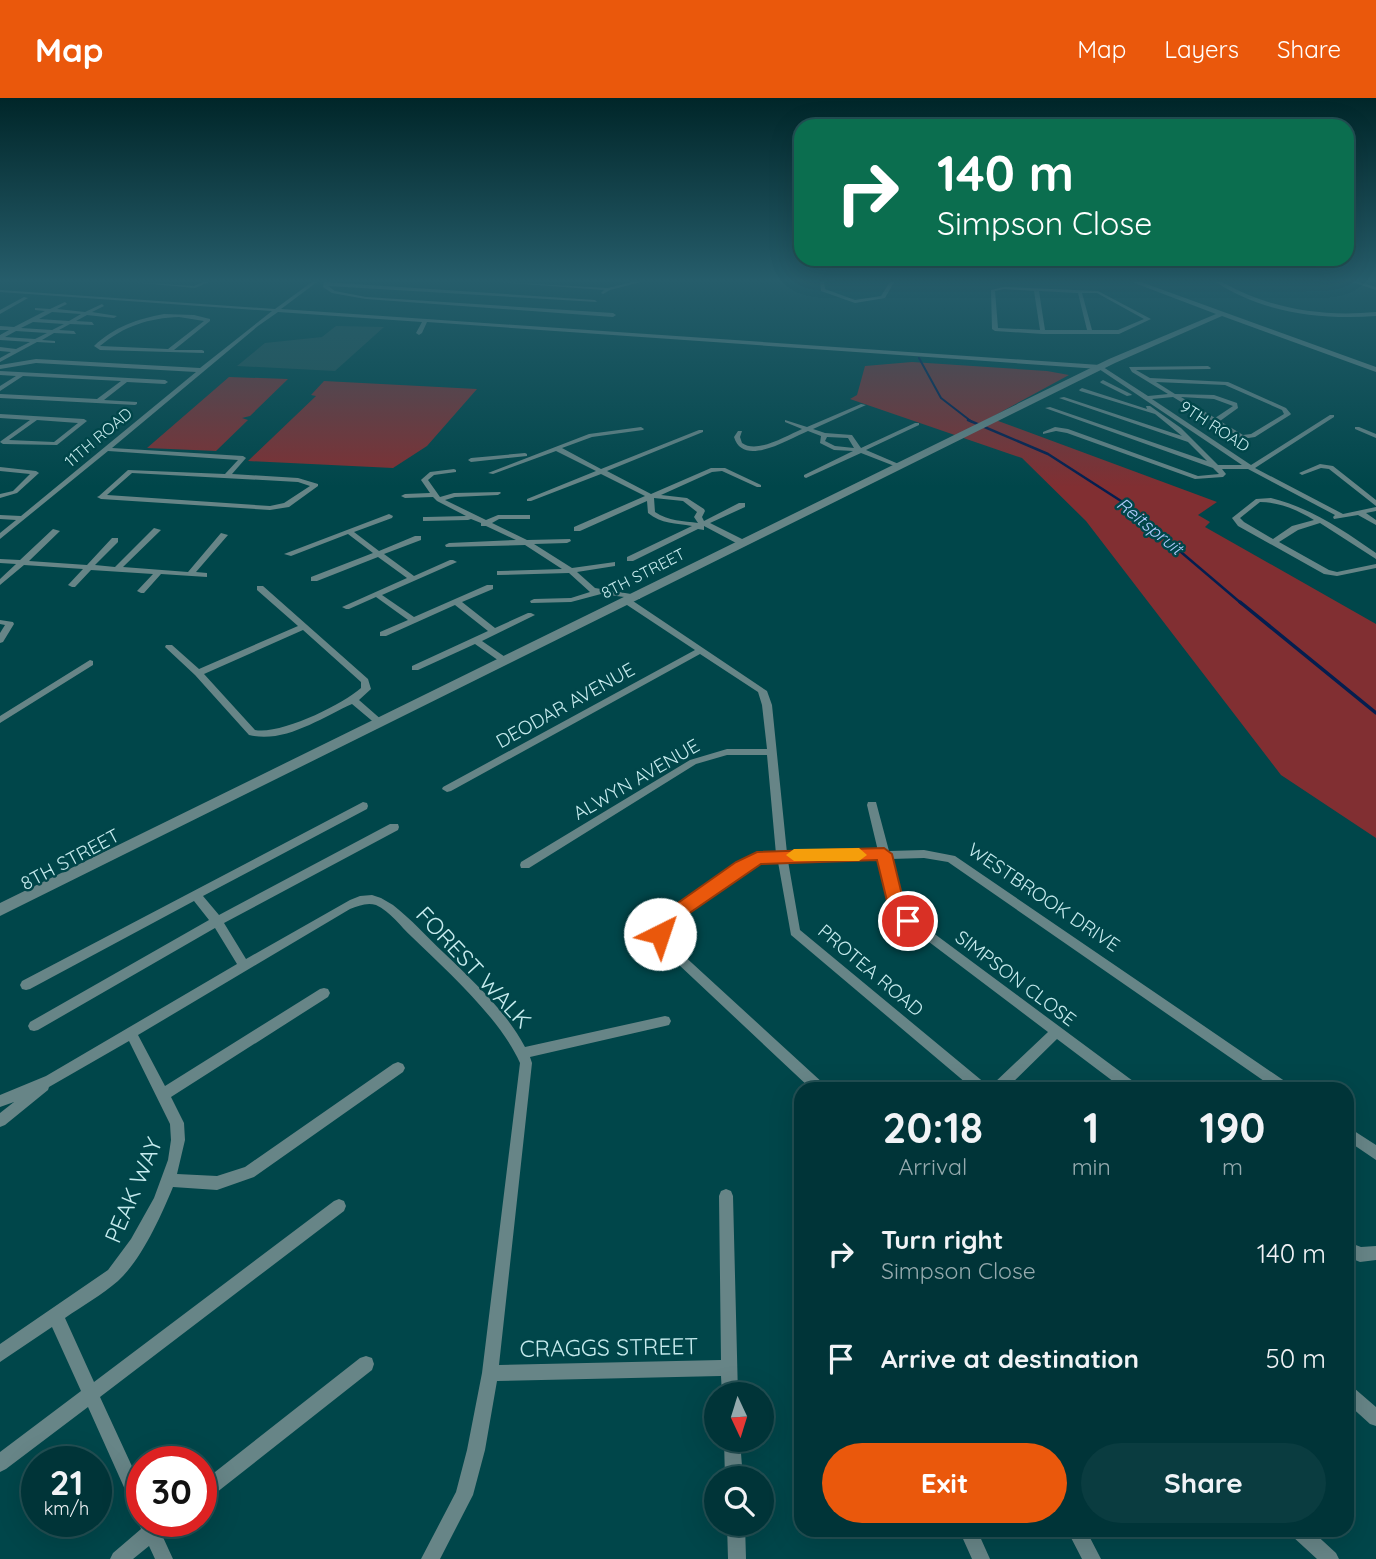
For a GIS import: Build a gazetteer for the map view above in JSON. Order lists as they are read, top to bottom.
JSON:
{
  "streets": {
    "street": [
      "9TH ROAD",
      "11TH ROAD",
      "8TH STREET",
      "DEODAR AVENUE",
      "ALWYN AVENUE",
      "WESTBROOK DRIVE",
      "FOREST WALK",
      "PROTEA ROAD",
      "SIMPSON CLOSE",
      "PEAK WAY",
      "CRAGGS STREET"
    ]
  },
  "crossings": [
    ["9TH ROAD", "8TH STREET"],
    ["8TH STREET", "PROTEA ROAD"],
    ["DEODAR AVENUE", "PROTEA ROAD"],
    ["ALWYN AVENUE", "PROTEA ROAD"],
    ["WESTBROOK DRIVE", "PROTEA ROAD"],
    ["WESTBROOK DRIVE", "SIMPSON CLOSE"],
    ["FOREST WALK", "PEAK WAY"],
    ["FOREST WALK", "CRAGGS STREET"]
  ],
  "water": ["Reitspruit"],
  "north": "bottom",
  "page": {
    "header": "Map",
    "nav": ["Map", "Layers", "Share"],
    "turn": ["140 m", "Simpson Close"],
    "eta": [
      "20:18",
      "Arrival",
      "1",
      "min",
      "190",
      "m"
    ],
    "list": [
      {
        "name": "Turn right",
        "note": "Simpson Close",
        "value": "140 m"
      },
      {
        "name": "Arrive at destination",
        "value": "50 m"
      }
    ],
    "buttons": ["Exit", "Share"],
    "speed": "21 km/h",
    "limit": "30"
  }
}
